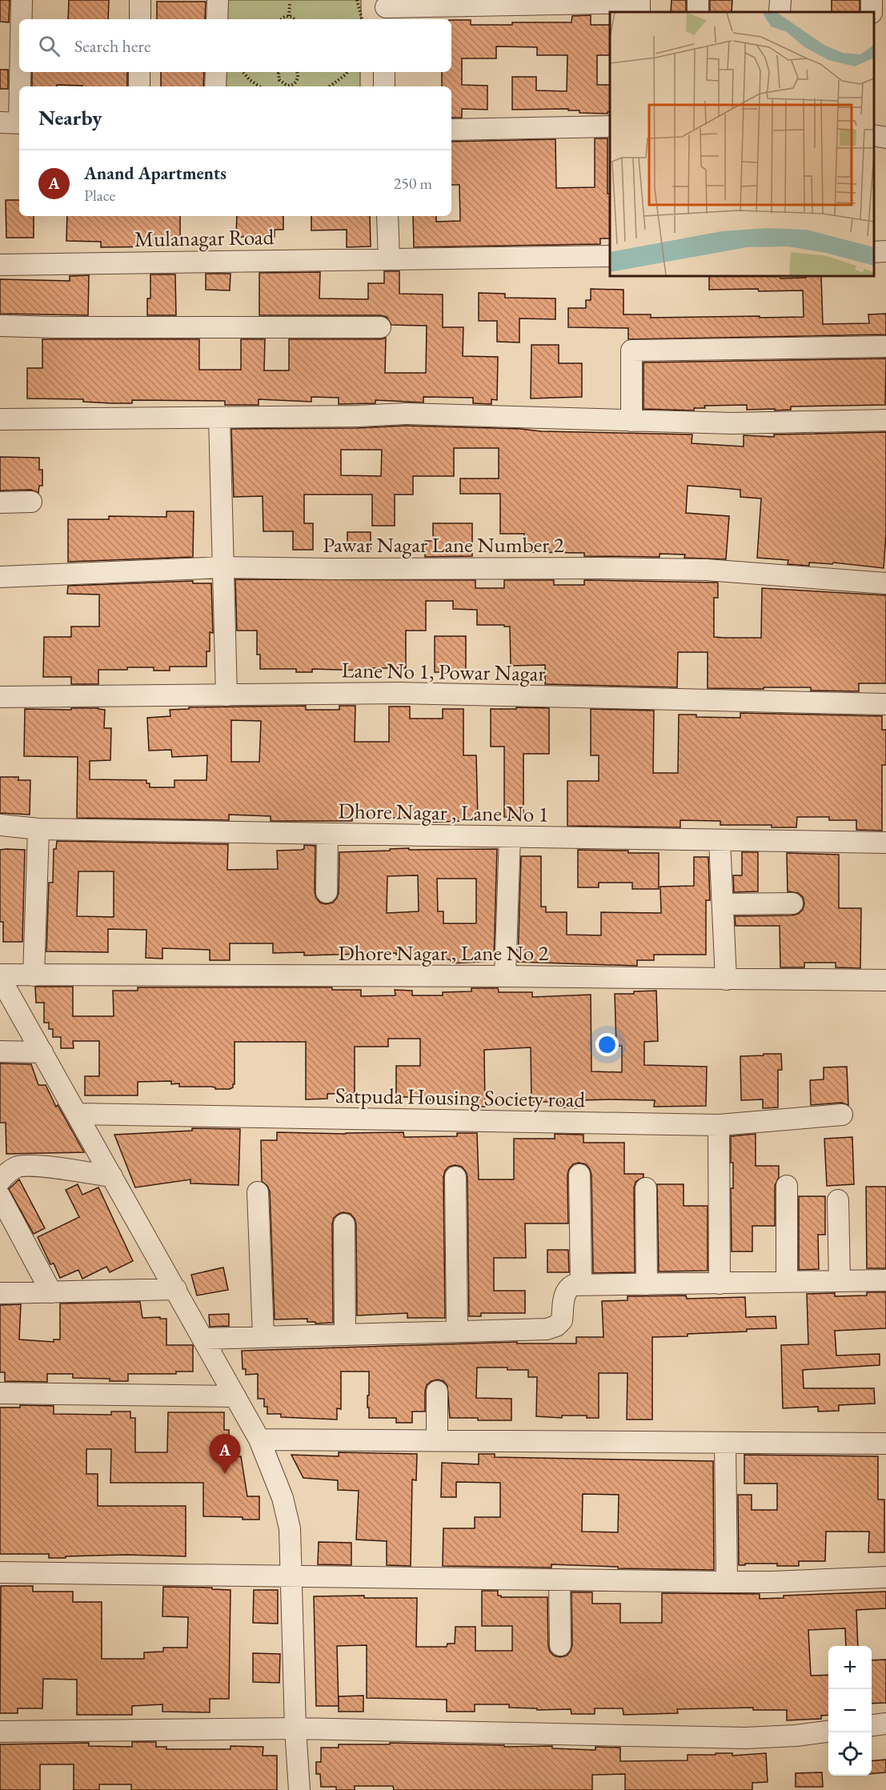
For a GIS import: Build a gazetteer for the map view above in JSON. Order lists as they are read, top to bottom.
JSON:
{
  "streets": {
    "street": [
      "Mulanagar Road",
      "Pawar Nagar Lane Number 2",
      "Lane No 1, Powar Nagar",
      "Dhore Nagar , Lane No 1",
      "Dhore Nagar , Lane No 2",
      "Satpuda Housing Society road"
    ]
  },
  "page": {
    "search": "Search here",
    "heading": "Nearby",
    "list": [
      {
        "mark": "A",
        "name": "Anand Apartments",
        "note": "Place",
        "value": "250 m"
      }
    ],
    "pins": "A",
    "map_buttons": ["+", "−"]
  }
}
